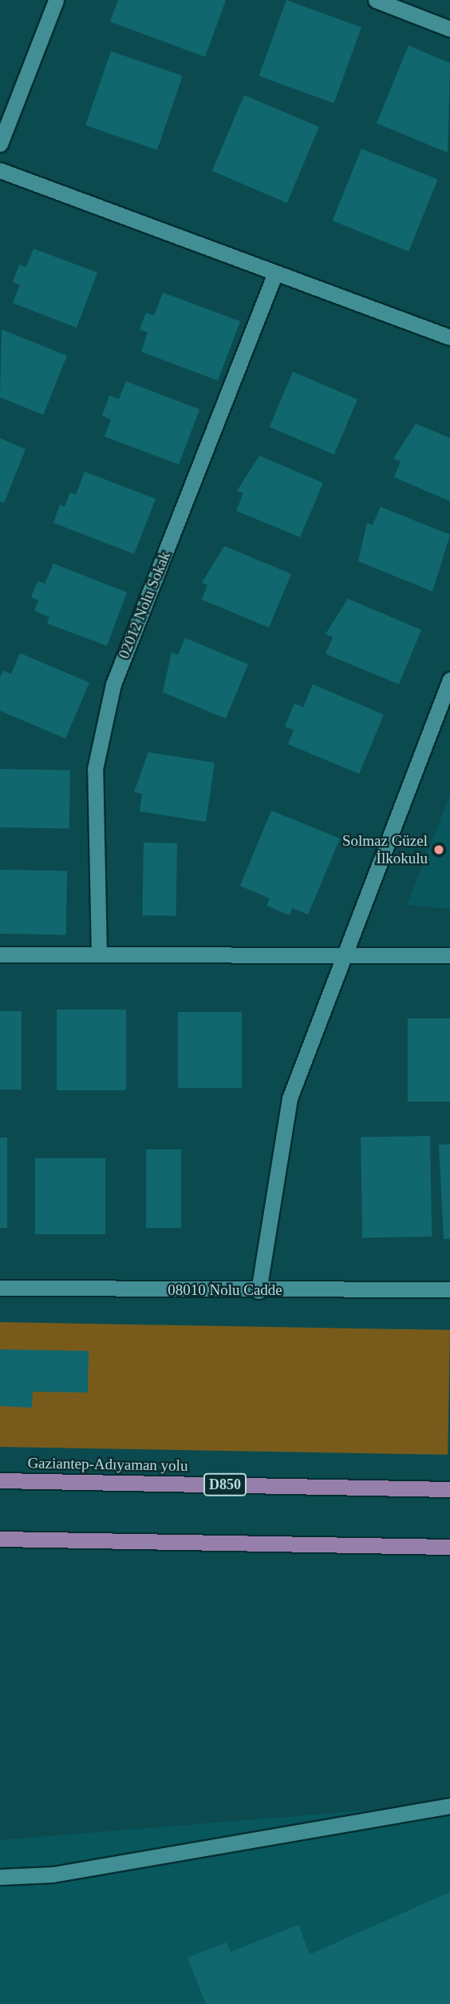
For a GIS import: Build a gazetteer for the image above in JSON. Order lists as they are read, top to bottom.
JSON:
{
  "streets": {
    "highway": ["Gaziantep-Adıyaman yolu", "D850"],
    "street": ["02012 Nolu Sokak", "08010 Nolu Cadde"]
  },
  "places": ["Solmaz Güzel İlkokulu"]
}
